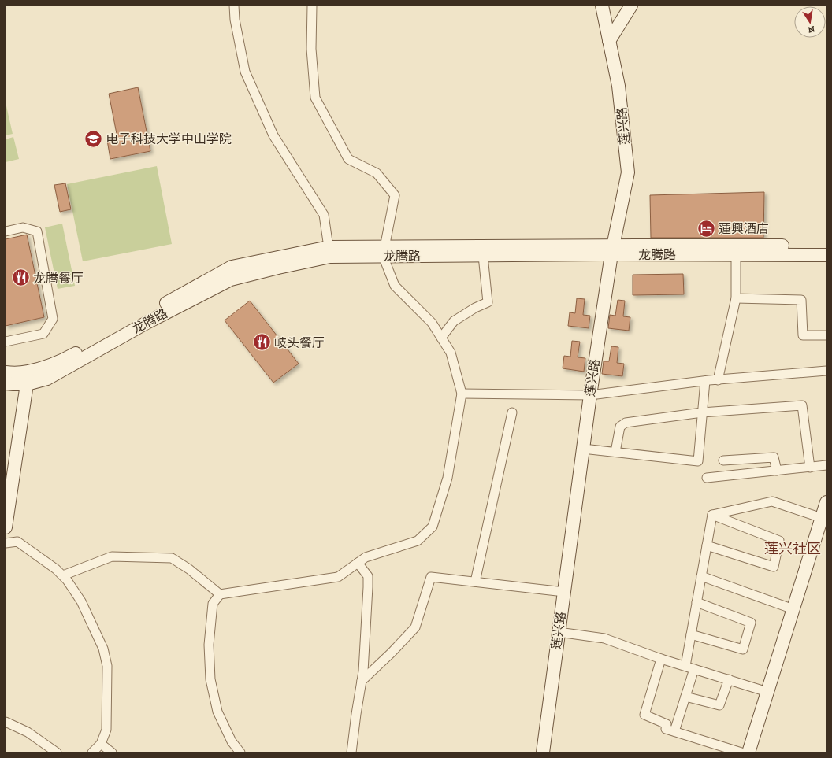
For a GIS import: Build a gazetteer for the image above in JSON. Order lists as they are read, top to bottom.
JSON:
{
  "streets": {
    "street": ["莲兴路", "龙腾路"]
  },
  "crossings": [
    ["莲兴路", "龙腾路"]
  ],
  "districts": ["莲兴社区"],
  "places": {
    "school or university": ["电子科技大学中山学院"],
    "hotel": ["蓮興酒店"],
    "restaurant": ["龙腾餐厅", "岐头餐厅"]
  },
  "north": "bottom"
}
